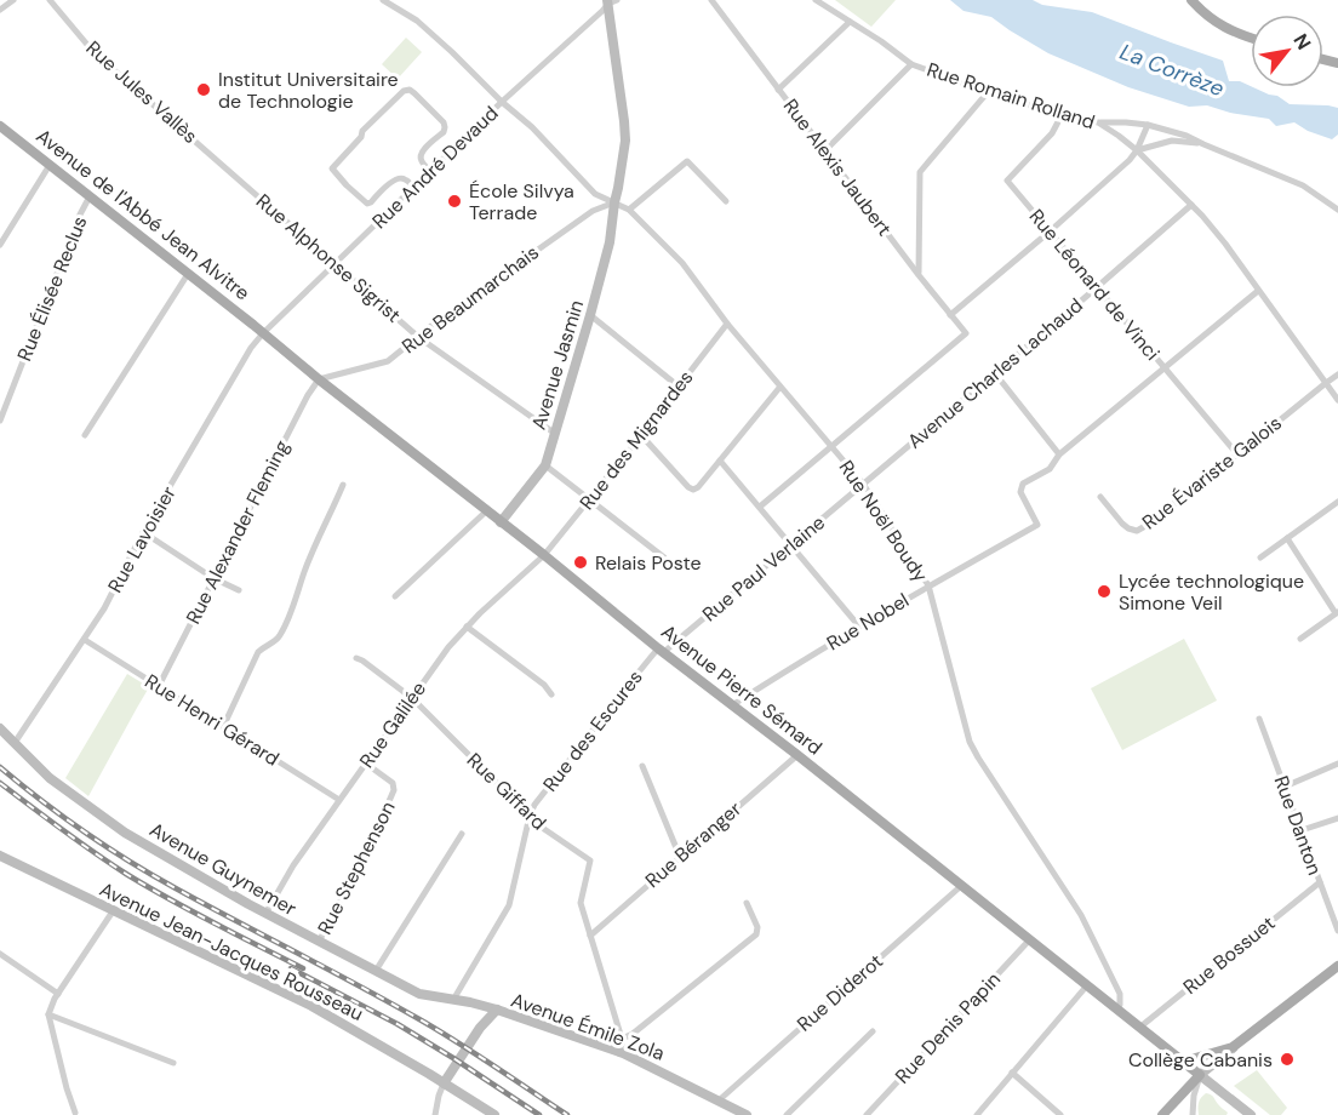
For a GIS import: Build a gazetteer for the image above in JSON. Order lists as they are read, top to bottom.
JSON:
{
  "streets": {
    "main road": [
      "Avenue de l'Abbé Jean Alvitre",
      "Avenue Jasmin",
      "Avenue Pierre Sémard",
      "Avenue Guynemer",
      "Avenue Jean-Jacques Rousseau",
      "Avenue Émile Zola"
    ],
    "street": [
      "Rue Jules Vallès",
      "Rue Romain Rolland",
      "Rue André Devaud",
      "Rue Alexis Jaubert",
      "Rue Alphonse Sigrist",
      "Rue Léonard de Vinci",
      "Rue Élisée Reclus",
      "Rue Beaumarchais",
      "Avenue Charles Lachaud",
      "Rue des Mignardes",
      "Rue Évariste Galois",
      "Rue Noël Boudy",
      "Rue Alexander Fleming",
      "Rue Lavoisier",
      "Rue Paul Verlaine",
      "Rue Nobel",
      "Rue Henri Gérard",
      "Rue Galilée",
      "Rue des Escures",
      "Rue Giffard",
      "Rue Danton",
      "Rue Béranger",
      "Rue Stephenson",
      "Rue Bossuet",
      "Rue Diderot",
      "Rue Denis Papin"
    ]
  },
  "crossings": [
    ["Rue Jules Vallès", "Rue Alphonse Sigrist"],
    ["Rue Romain Rolland", "Rue Léonard de Vinci"],
    ["Rue Romain Rolland", "Avenue Charles Lachaud"],
    ["Rue Romain Rolland", "Rue Évariste Galois"],
    ["Rue André Devaud", "Avenue de l'Abbé Jean Alvitre"],
    ["Rue André Devaud", "Rue Alphonse Sigrist"],
    ["Rue André Devaud", "Avenue Jasmin"],
    ["Rue André Devaud", "Rue Noël Boudy"],
    ["Rue André Devaud", "Rue Lavoisier"],
    ["Rue André Devaud", "Avenue Pierre Sémard"],
    ["Rue Alexis Jaubert", "Rue Noël Boudy"],
    ["Avenue de l'Abbé Jean Alvitre", "Rue Élisée Reclus"],
    ["Avenue de l'Abbé Jean Alvitre", "Rue Lavoisier"],
    ["Avenue de l'Abbé Jean Alvitre", "Avenue Pierre Sémard"],
    ["Rue Alphonse Sigrist", "Rue Beaumarchais"],
    ["Rue Alphonse Sigrist", "Avenue Jasmin"],
    ["Rue Léonard de Vinci", "Avenue Charles Lachaud"],
    ["Rue Léonard de Vinci", "Rue Évariste Galois"],
    ["Rue Beaumarchais", "Avenue Jasmin"],
    ["Rue Beaumarchais", "Rue Noël Boudy"],
    ["Rue Beaumarchais", "Rue Alexander Fleming"],
    ["Rue Beaumarchais", "Avenue Pierre Sémard"],
    ["Avenue Jasmin", "Rue Noël Boudy"],
    ["Avenue Jasmin", "Avenue Pierre Sémard"],
    ["Avenue Charles Lachaud", "Rue Noël Boudy"],
    ["Avenue Charles Lachaud", "Rue Paul Verlaine"],
    ["Rue des Mignardes", "Rue Noël Boudy"],
    ["Rue des Mignardes", "Avenue Pierre Sémard"],
    ["Rue des Mignardes", "Rue Galilée"],
    ["Rue Noël Boudy", "Rue Paul Verlaine"],
    ["Rue Noël Boudy", "Rue Nobel"],
    ["Rue Noël Boudy", "Avenue Pierre Sémard"],
    ["Rue Alexander Fleming", "Avenue Pierre Sémard"],
    ["Rue Alexander Fleming", "Rue Henri Gérard"],
    ["Rue Lavoisier", "Avenue Pierre Sémard"],
    ["Rue Lavoisier", "Rue Henri Gérard"],
    ["Rue Lavoisier", "Avenue Guynemer"],
    ["Rue Paul Verlaine", "Avenue Pierre Sémard"],
    ["Rue Paul Verlaine", "Rue des Escures"],
    ["Rue Nobel", "Avenue Pierre Sémard"],
    ["Avenue Pierre Sémard", "Rue Galilée"],
    ["Avenue Pierre Sémard", "Rue des Escures"],
    ["Avenue Pierre Sémard", "Rue Béranger"],
    ["Avenue Pierre Sémard", "Rue Bossuet"],
    ["Avenue Pierre Sémard", "Rue Diderot"],
    ["Avenue Pierre Sémard", "Rue Denis Papin"],
    ["Rue Henri Gérard", "Rue Galilée"],
    ["Rue Galilée", "Rue Giffard"],
    ["Rue Galilée", "Rue Stephenson"],
    ["Rue Galilée", "Avenue Guynemer"],
    ["Rue des Escures", "Rue Giffard"],
    ["Rue Giffard", "Rue Béranger"],
    ["Rue Giffard", "Avenue Émile Zola"],
    ["Rue Danton", "Rue Bossuet"],
    ["Rue Stephenson", "Avenue Guynemer"],
    ["Avenue Guynemer", "Avenue Émile Zola"],
    ["Rue Diderot", "Avenue Émile Zola"]
  ],
  "water": ["La Corrèze"],
  "places": [
    "Institut Universitaire de Technologie",
    "École Silvya Terrade",
    "Relais Poste",
    "Lycée technologique Simone Veil",
    "Collège Cabanis"
  ],
  "north": "top right"
}
